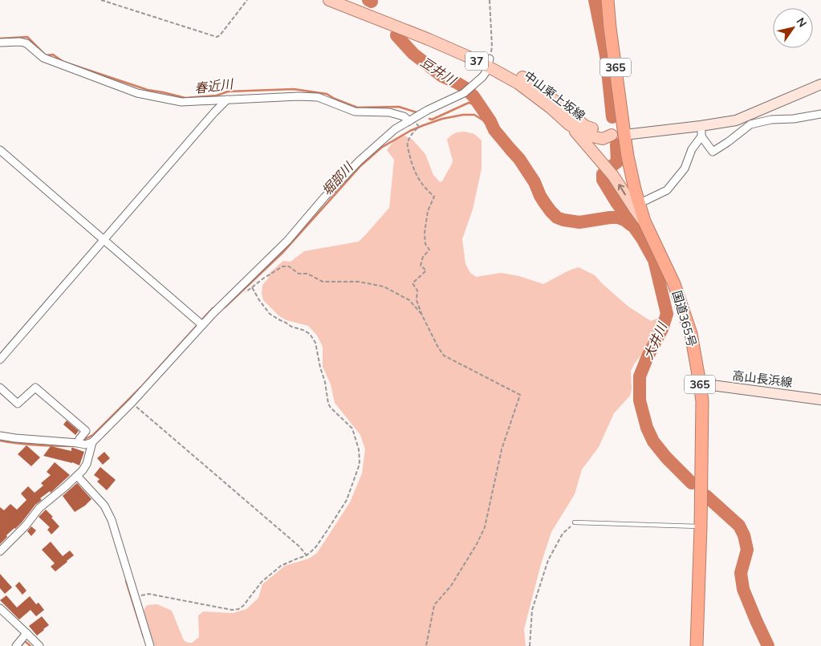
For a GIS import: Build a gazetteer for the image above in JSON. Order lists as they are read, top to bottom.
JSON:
{
  "streets": {
    "highway": ["365", "国道365号"],
    "main road": ["37", "中山東上坂線"],
    "street": ["高山長浜線"]
  },
  "crossings": [
    ["中山東上坂線", "国道365号"],
    ["国道365号", "高山長浜線"]
  ],
  "water": [
    "豆井川",
    "春近川",
    "堀部川",
    "大井川"
  ],
  "north": "top right"
}
